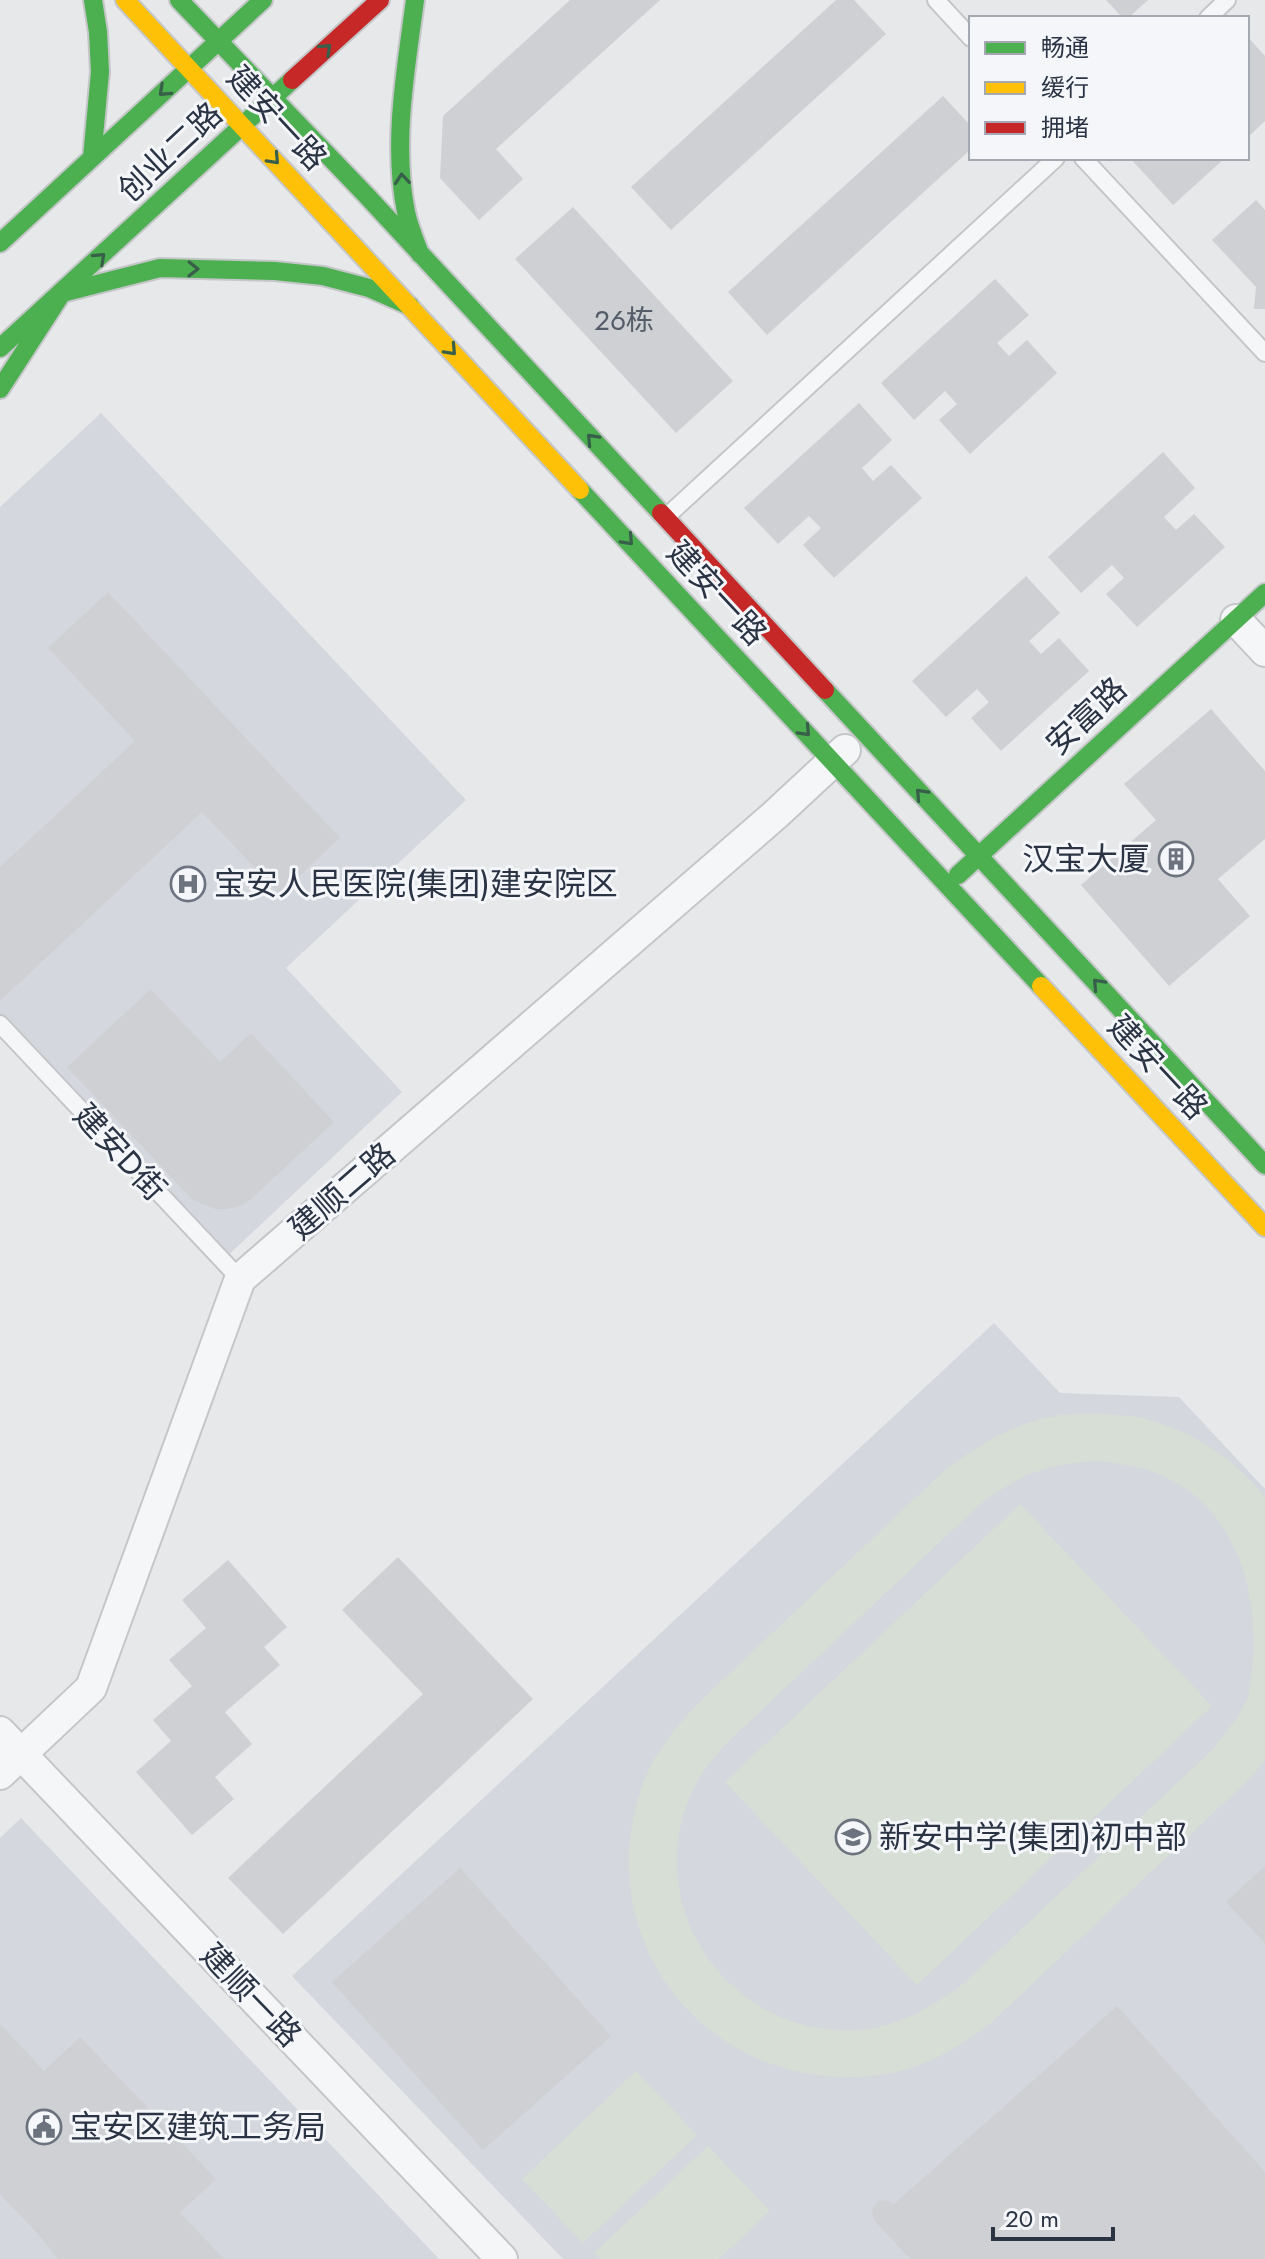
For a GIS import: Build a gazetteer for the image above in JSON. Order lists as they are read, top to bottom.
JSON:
{
  "streets": {
    "main road": ["建安一路", "创业二路", "安富路"],
    "street": ["建顺二路", "建顺一路"],
    "lane": ["建安D街"]
  },
  "crossings": [
    ["建安一路", "创业二路"],
    ["建安一路", "安富路"],
    ["建安一路", "建顺二路"],
    ["建安D街", "建顺二路"],
    ["建顺二路", "建顺一路"]
  ],
  "places": {
    "building": ["汉宝大厦"],
    "hospital": ["宝安人民医院(集团)建安院区"],
    "school or university": ["新安中学(集团)初中部"],
    "public building": ["宝安区建筑工务局"]
  },
  "house_numbers": ["26栋"],
  "legend": ["畅通", "缓行", "拥堵"],
  "scale_bar": "20 m"
}
